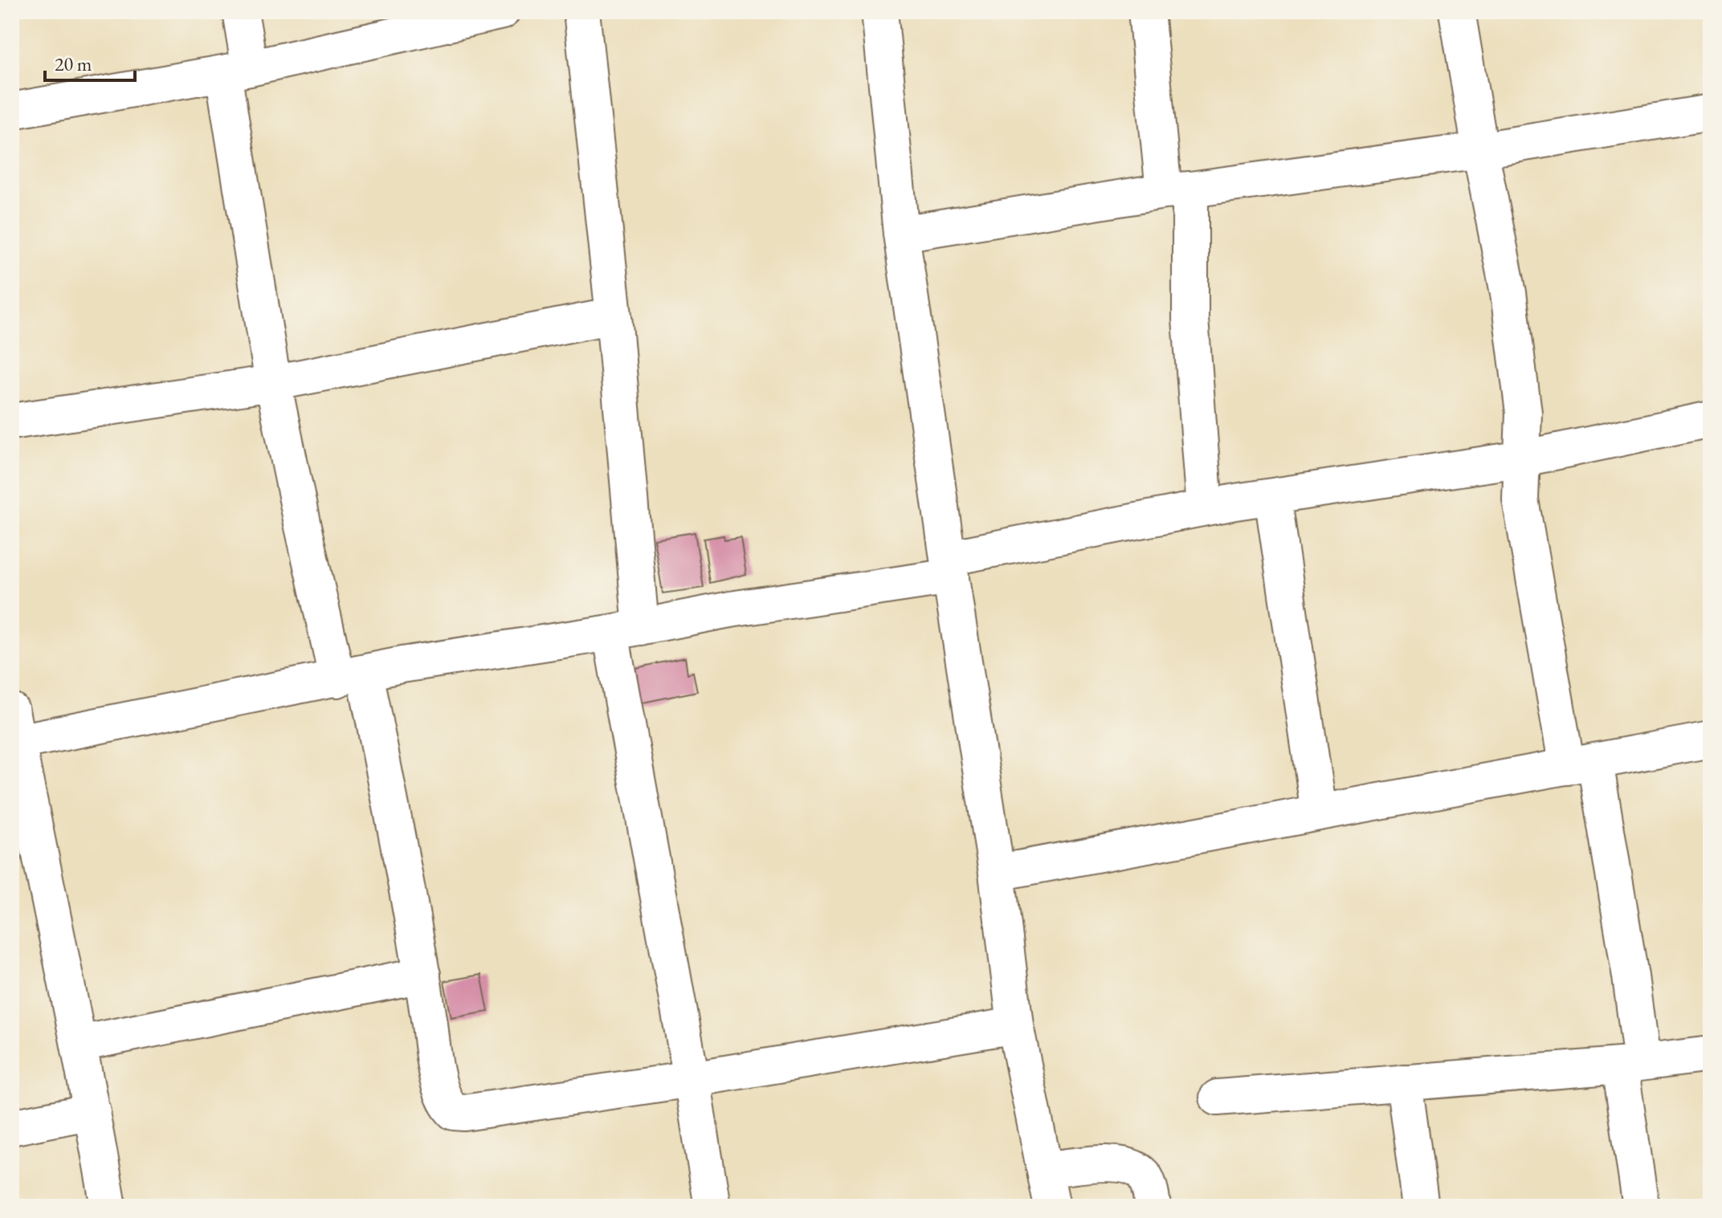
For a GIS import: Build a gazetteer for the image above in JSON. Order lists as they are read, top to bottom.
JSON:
{
  "scale_bar": "20 m"
}
